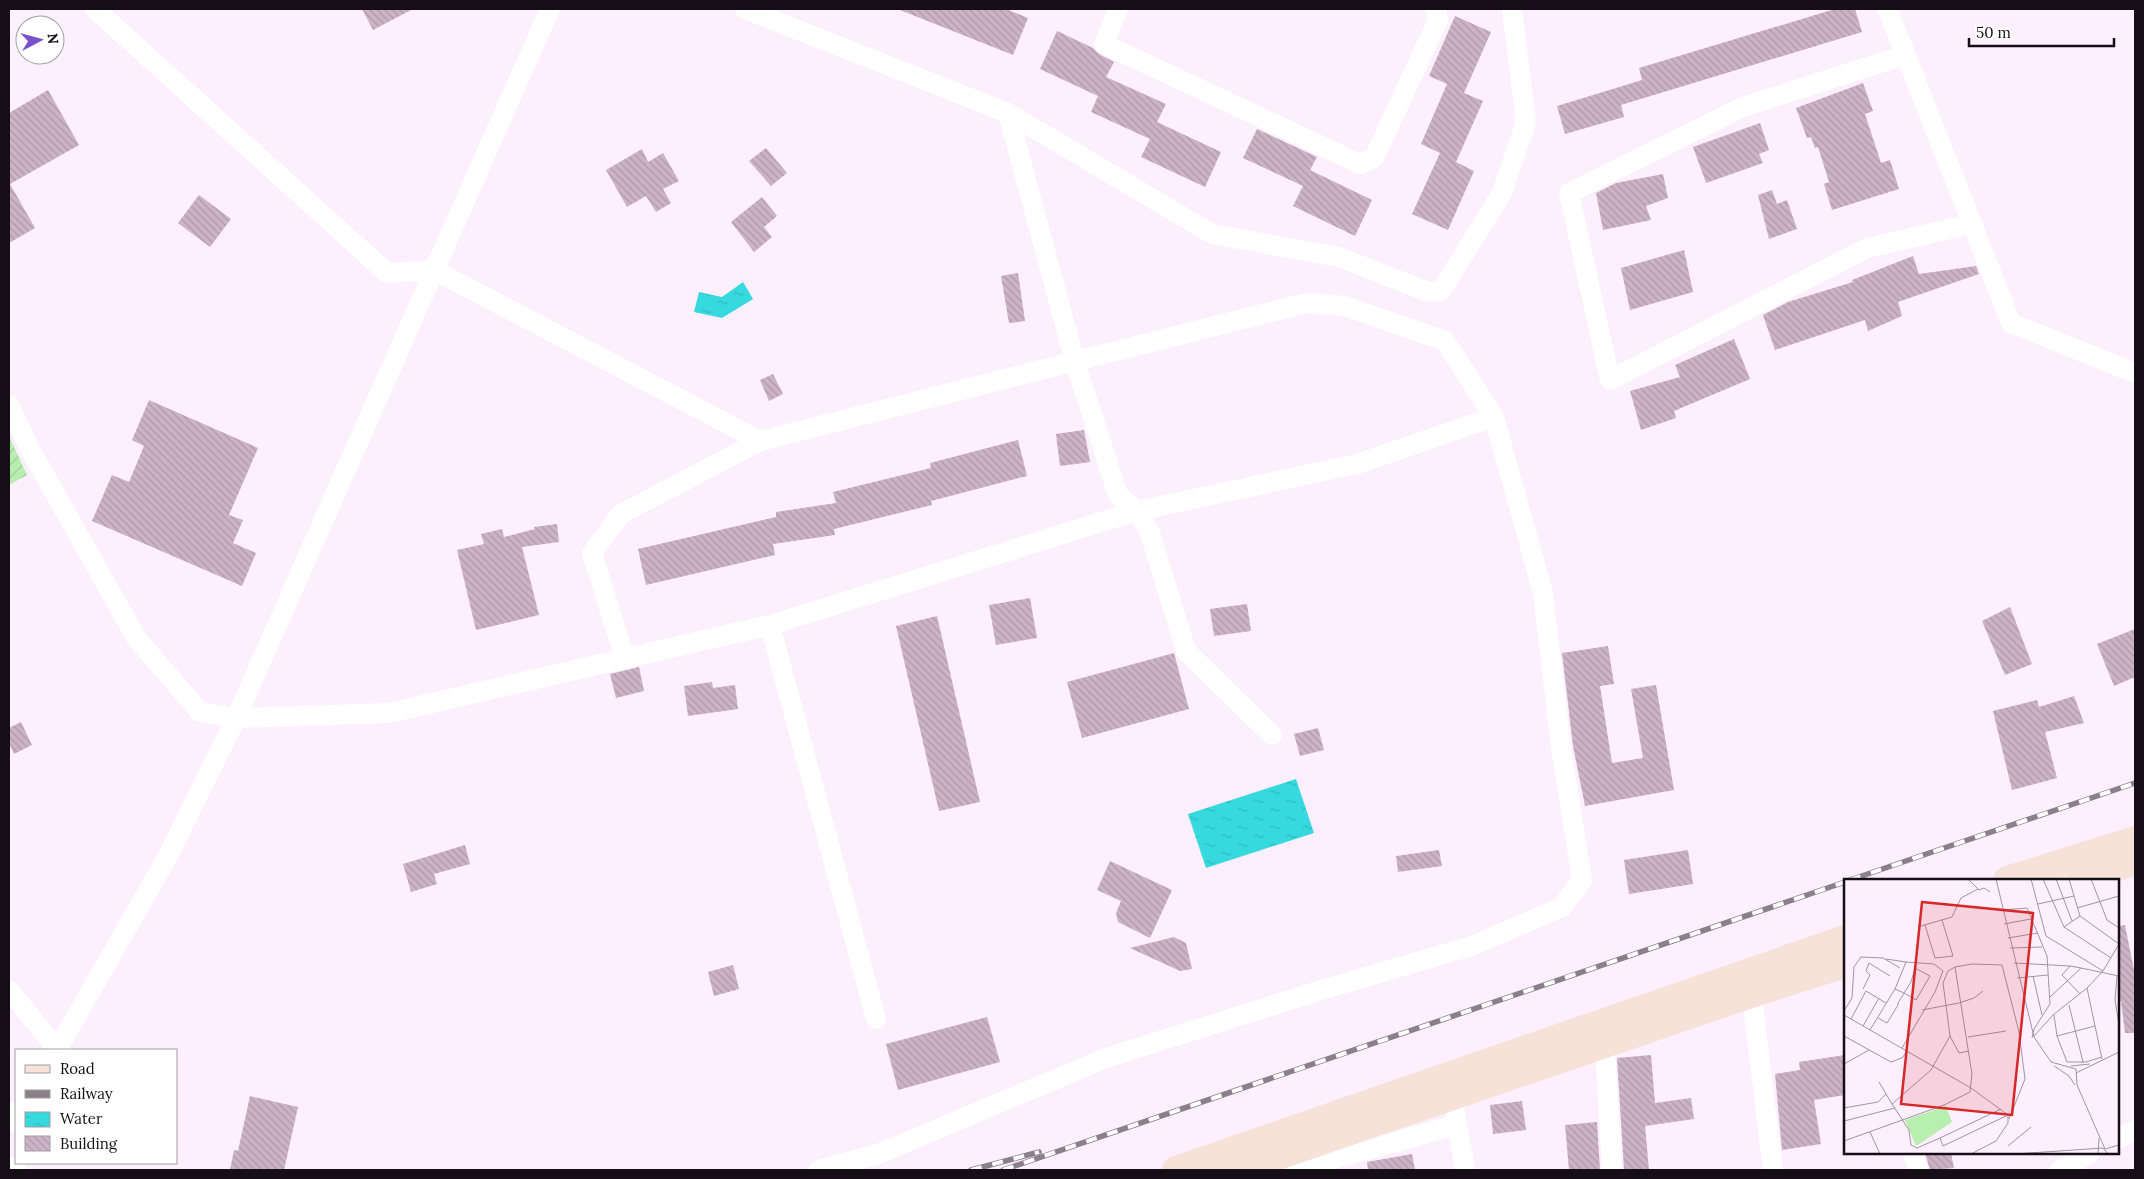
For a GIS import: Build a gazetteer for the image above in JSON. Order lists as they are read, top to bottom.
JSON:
{
  "legend": [
    "Road",
    "Railway",
    "Water",
    "Building"
  ],
  "scale_bar": "50 m",
  "north": "right"
}
